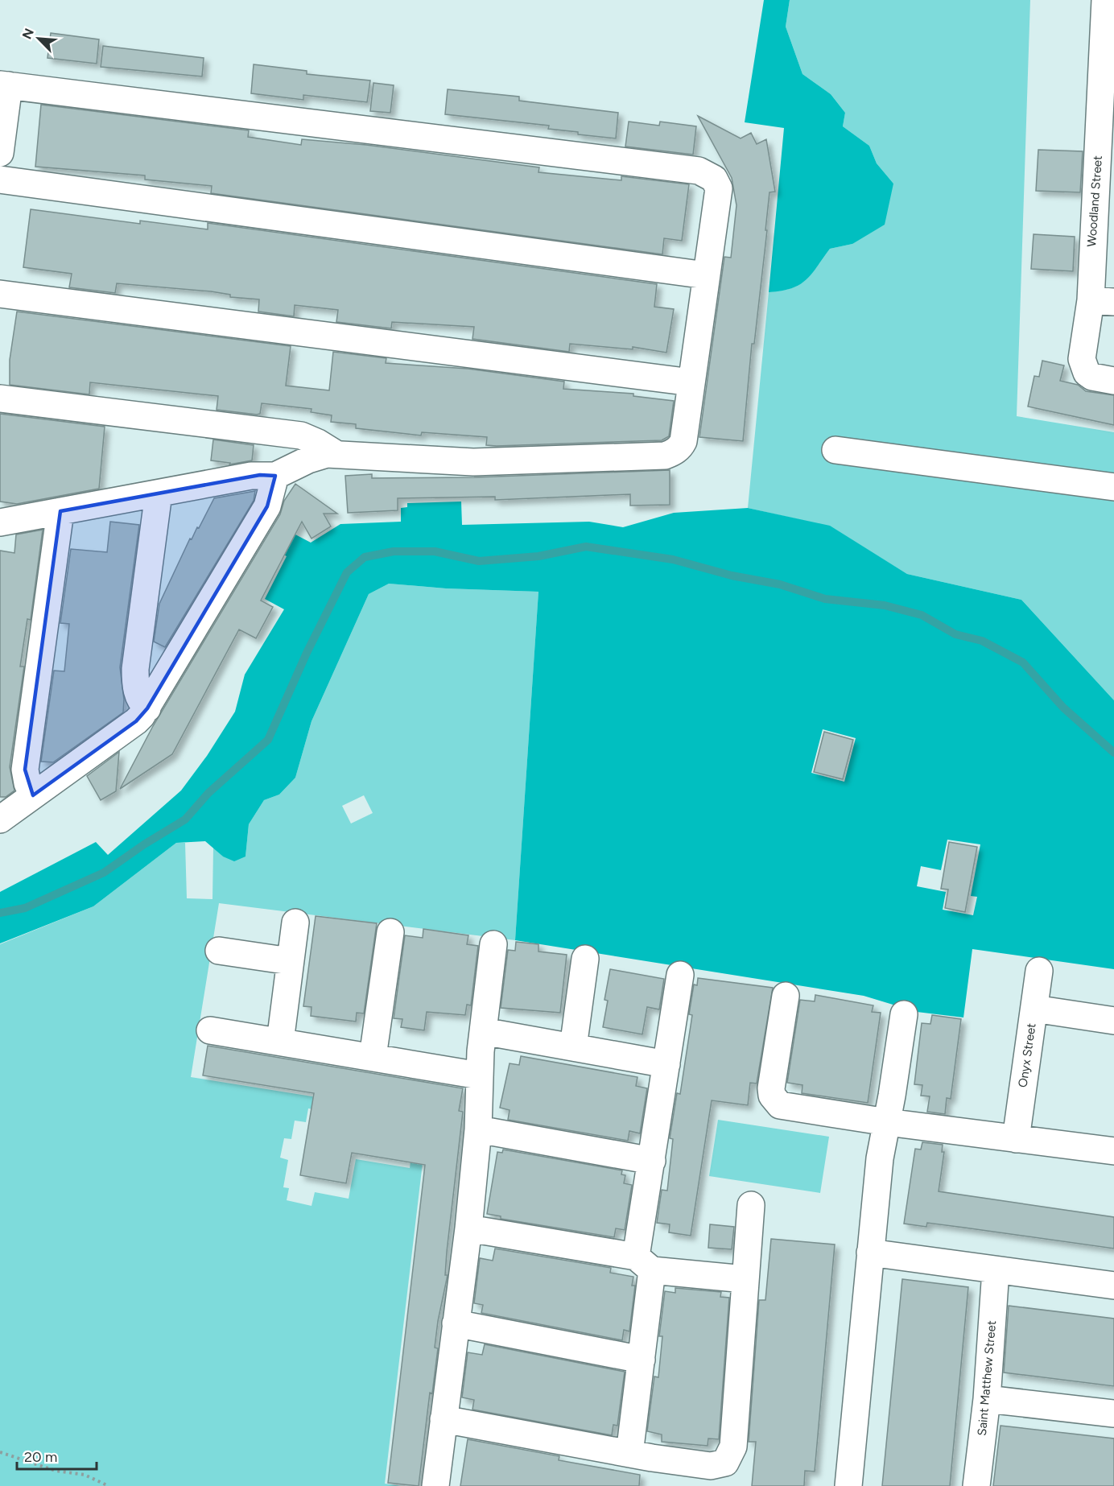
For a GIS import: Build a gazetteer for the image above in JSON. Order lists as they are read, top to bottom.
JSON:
{
  "streets": {
    "street": ["Woodland Street", "Onyx Street", "Saint Matthew Street"]
  },
  "scale_bar": "20 m",
  "north": "top left"
}
